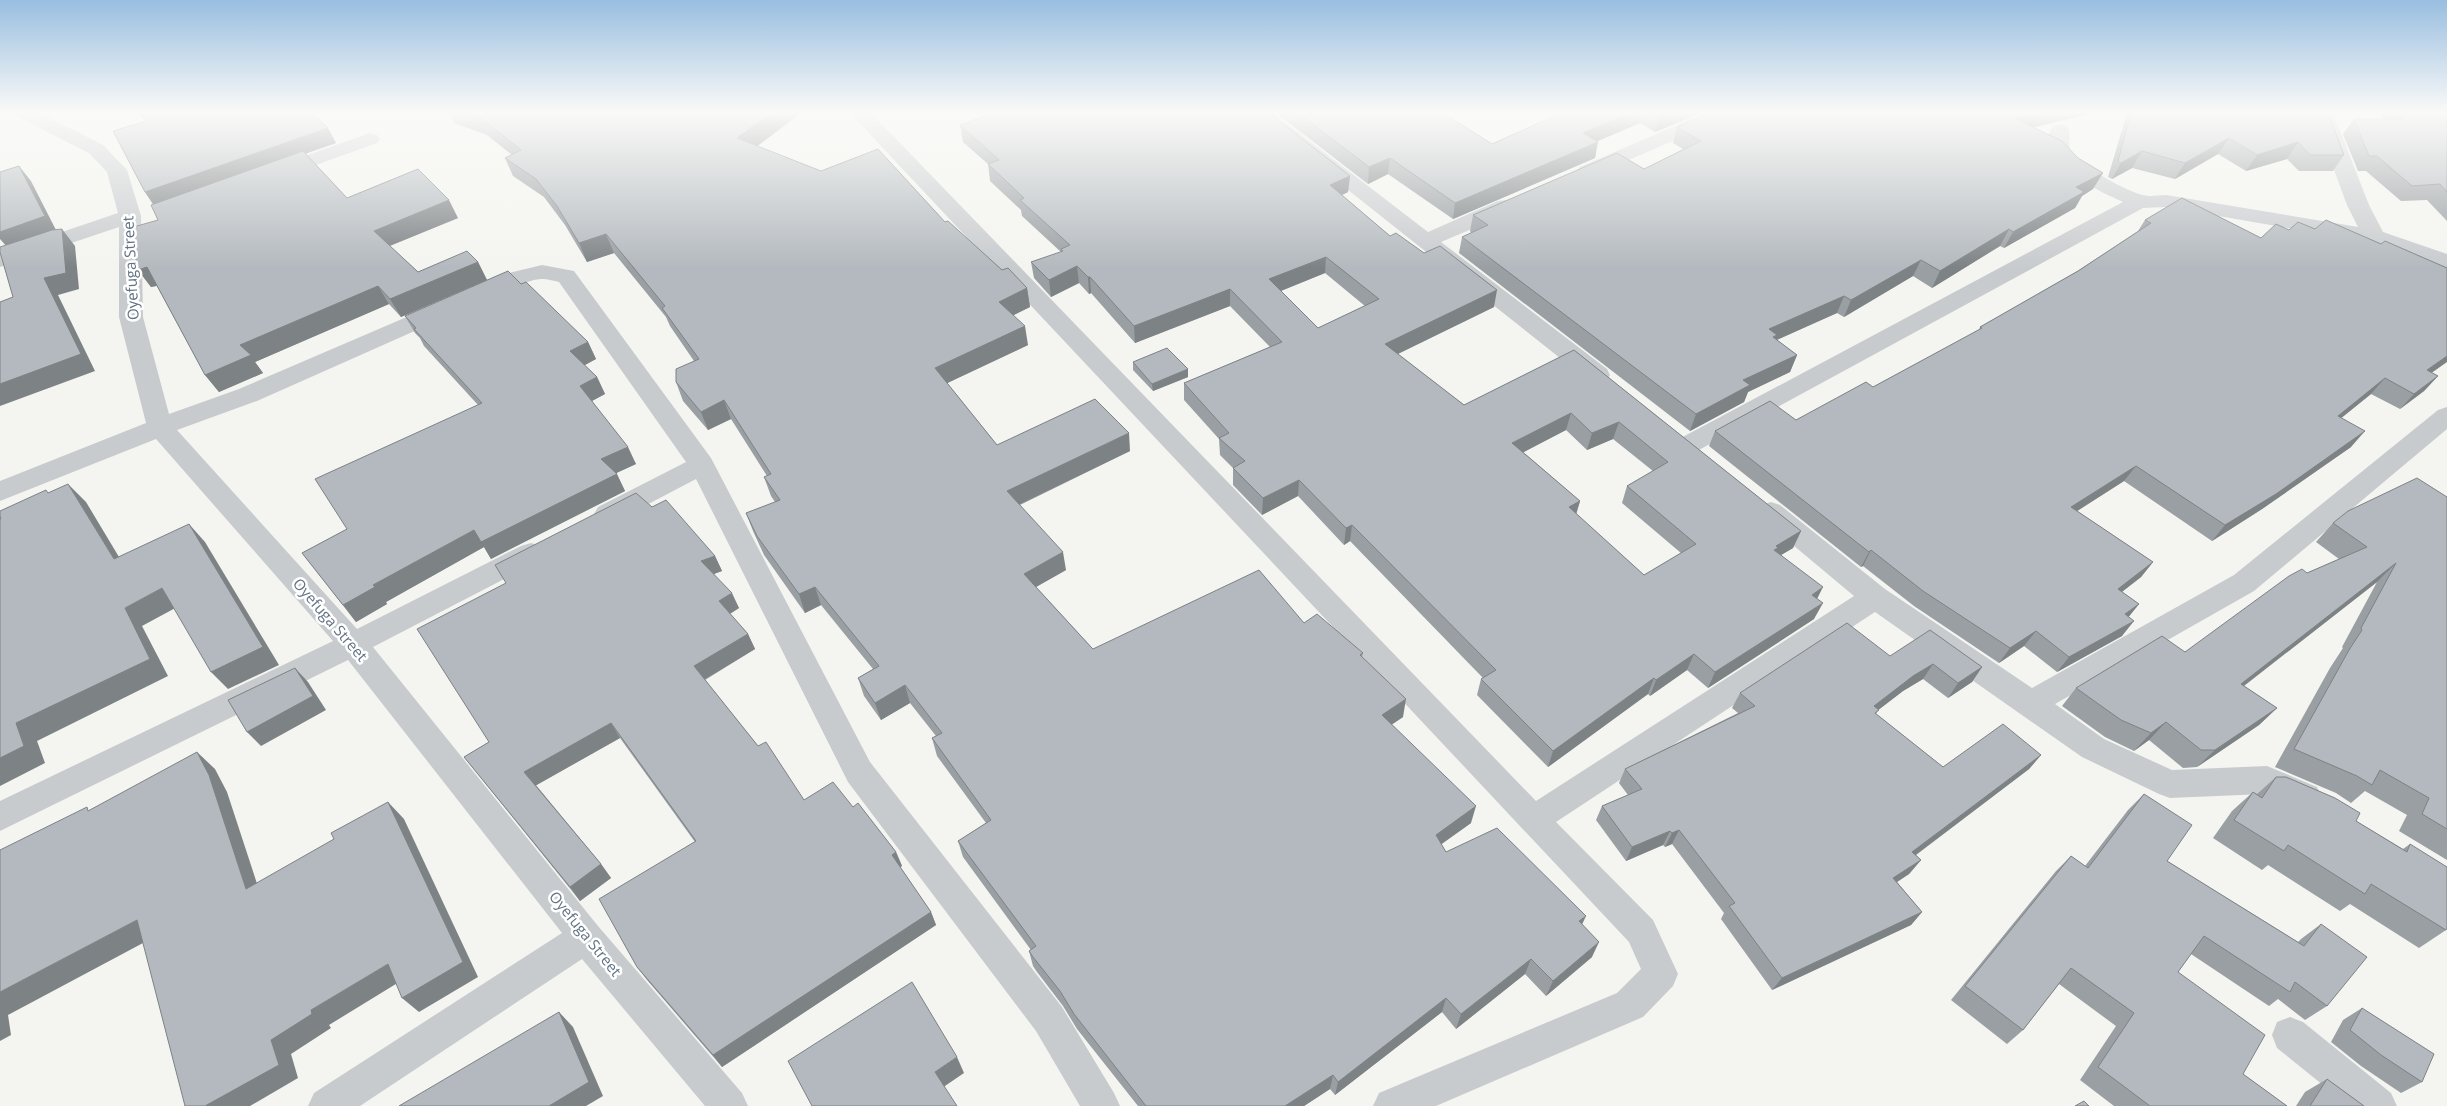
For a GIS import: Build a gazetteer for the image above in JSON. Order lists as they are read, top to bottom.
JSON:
{
  "streets": {
    "street": ["Oyefuga Street"]
  }
}
